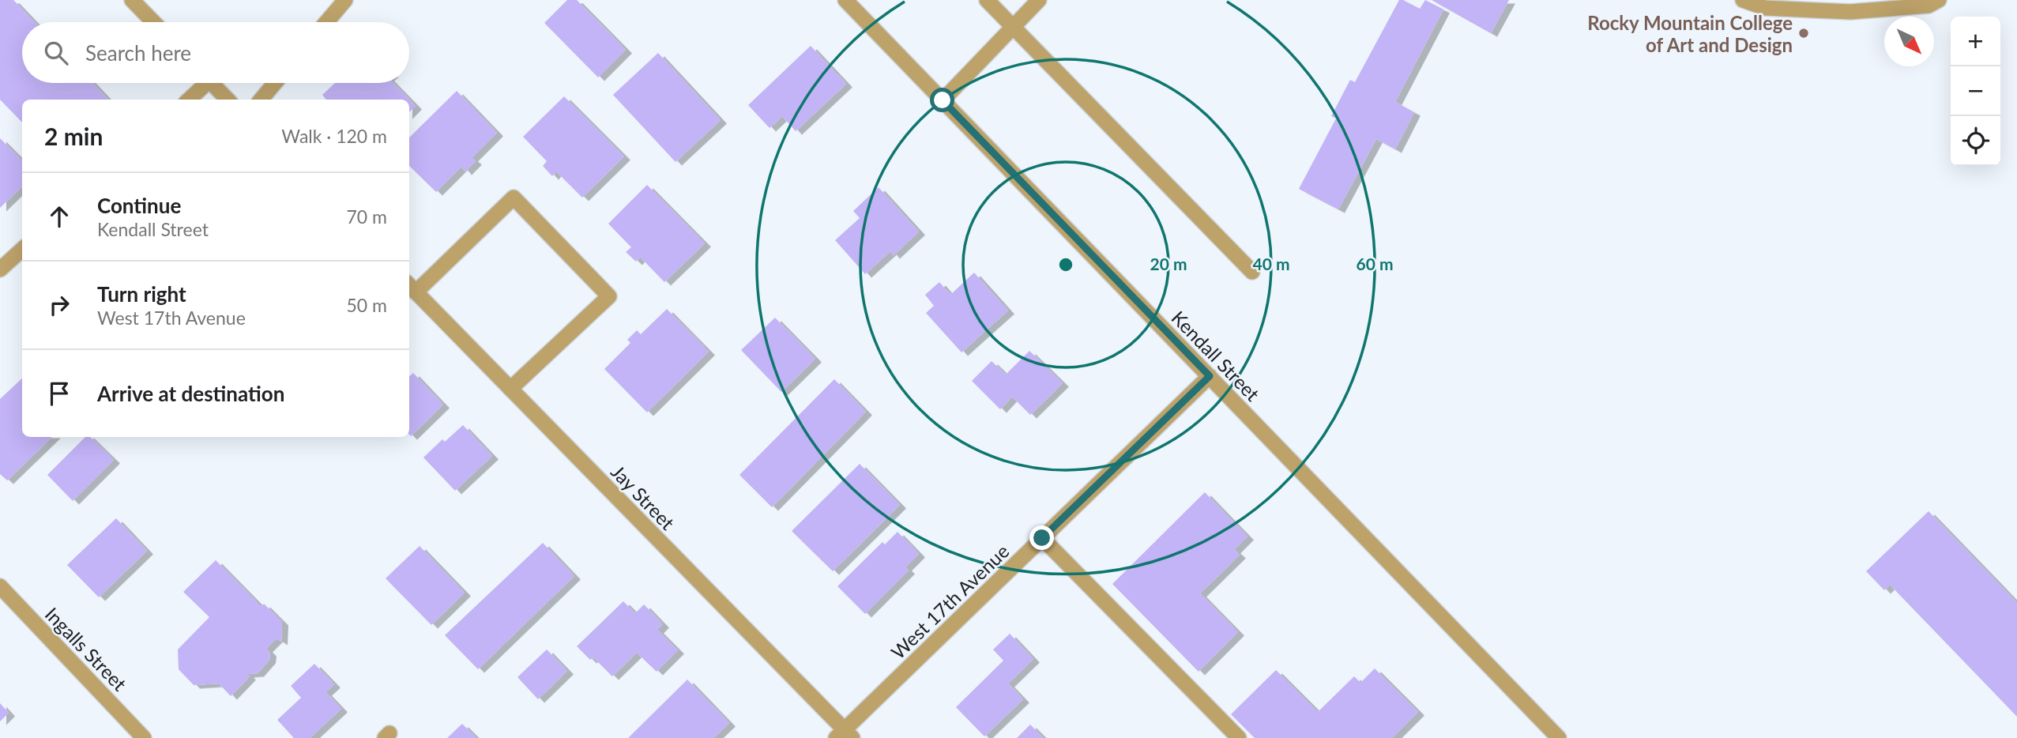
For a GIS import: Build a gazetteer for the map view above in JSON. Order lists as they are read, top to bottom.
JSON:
{
  "streets": {
    "street": [
      "Kendall Street",
      "Jay Street",
      "West 17th Avenue",
      "Ingalls Street"
    ]
  },
  "crossings": [
    ["Kendall Street", "West 17th Avenue"],
    ["Jay Street", "West 17th Avenue"]
  ],
  "places": ["Rocky Mountain College of Art and Design"],
  "north": "bottom right",
  "page": {
    "map_buttons": ["+", "−"],
    "search": "Search here",
    "heading": ["2 min", "Walk · 120 m"],
    "list": [
      ["Continue", "Kendall Street", "70 m"],
      ["Turn right", "West 17th Avenue", "50 m"],
      "Arrive at destination"
    ]
  },
  "rings": ["20 m", "40 m", "60 m"]
}
